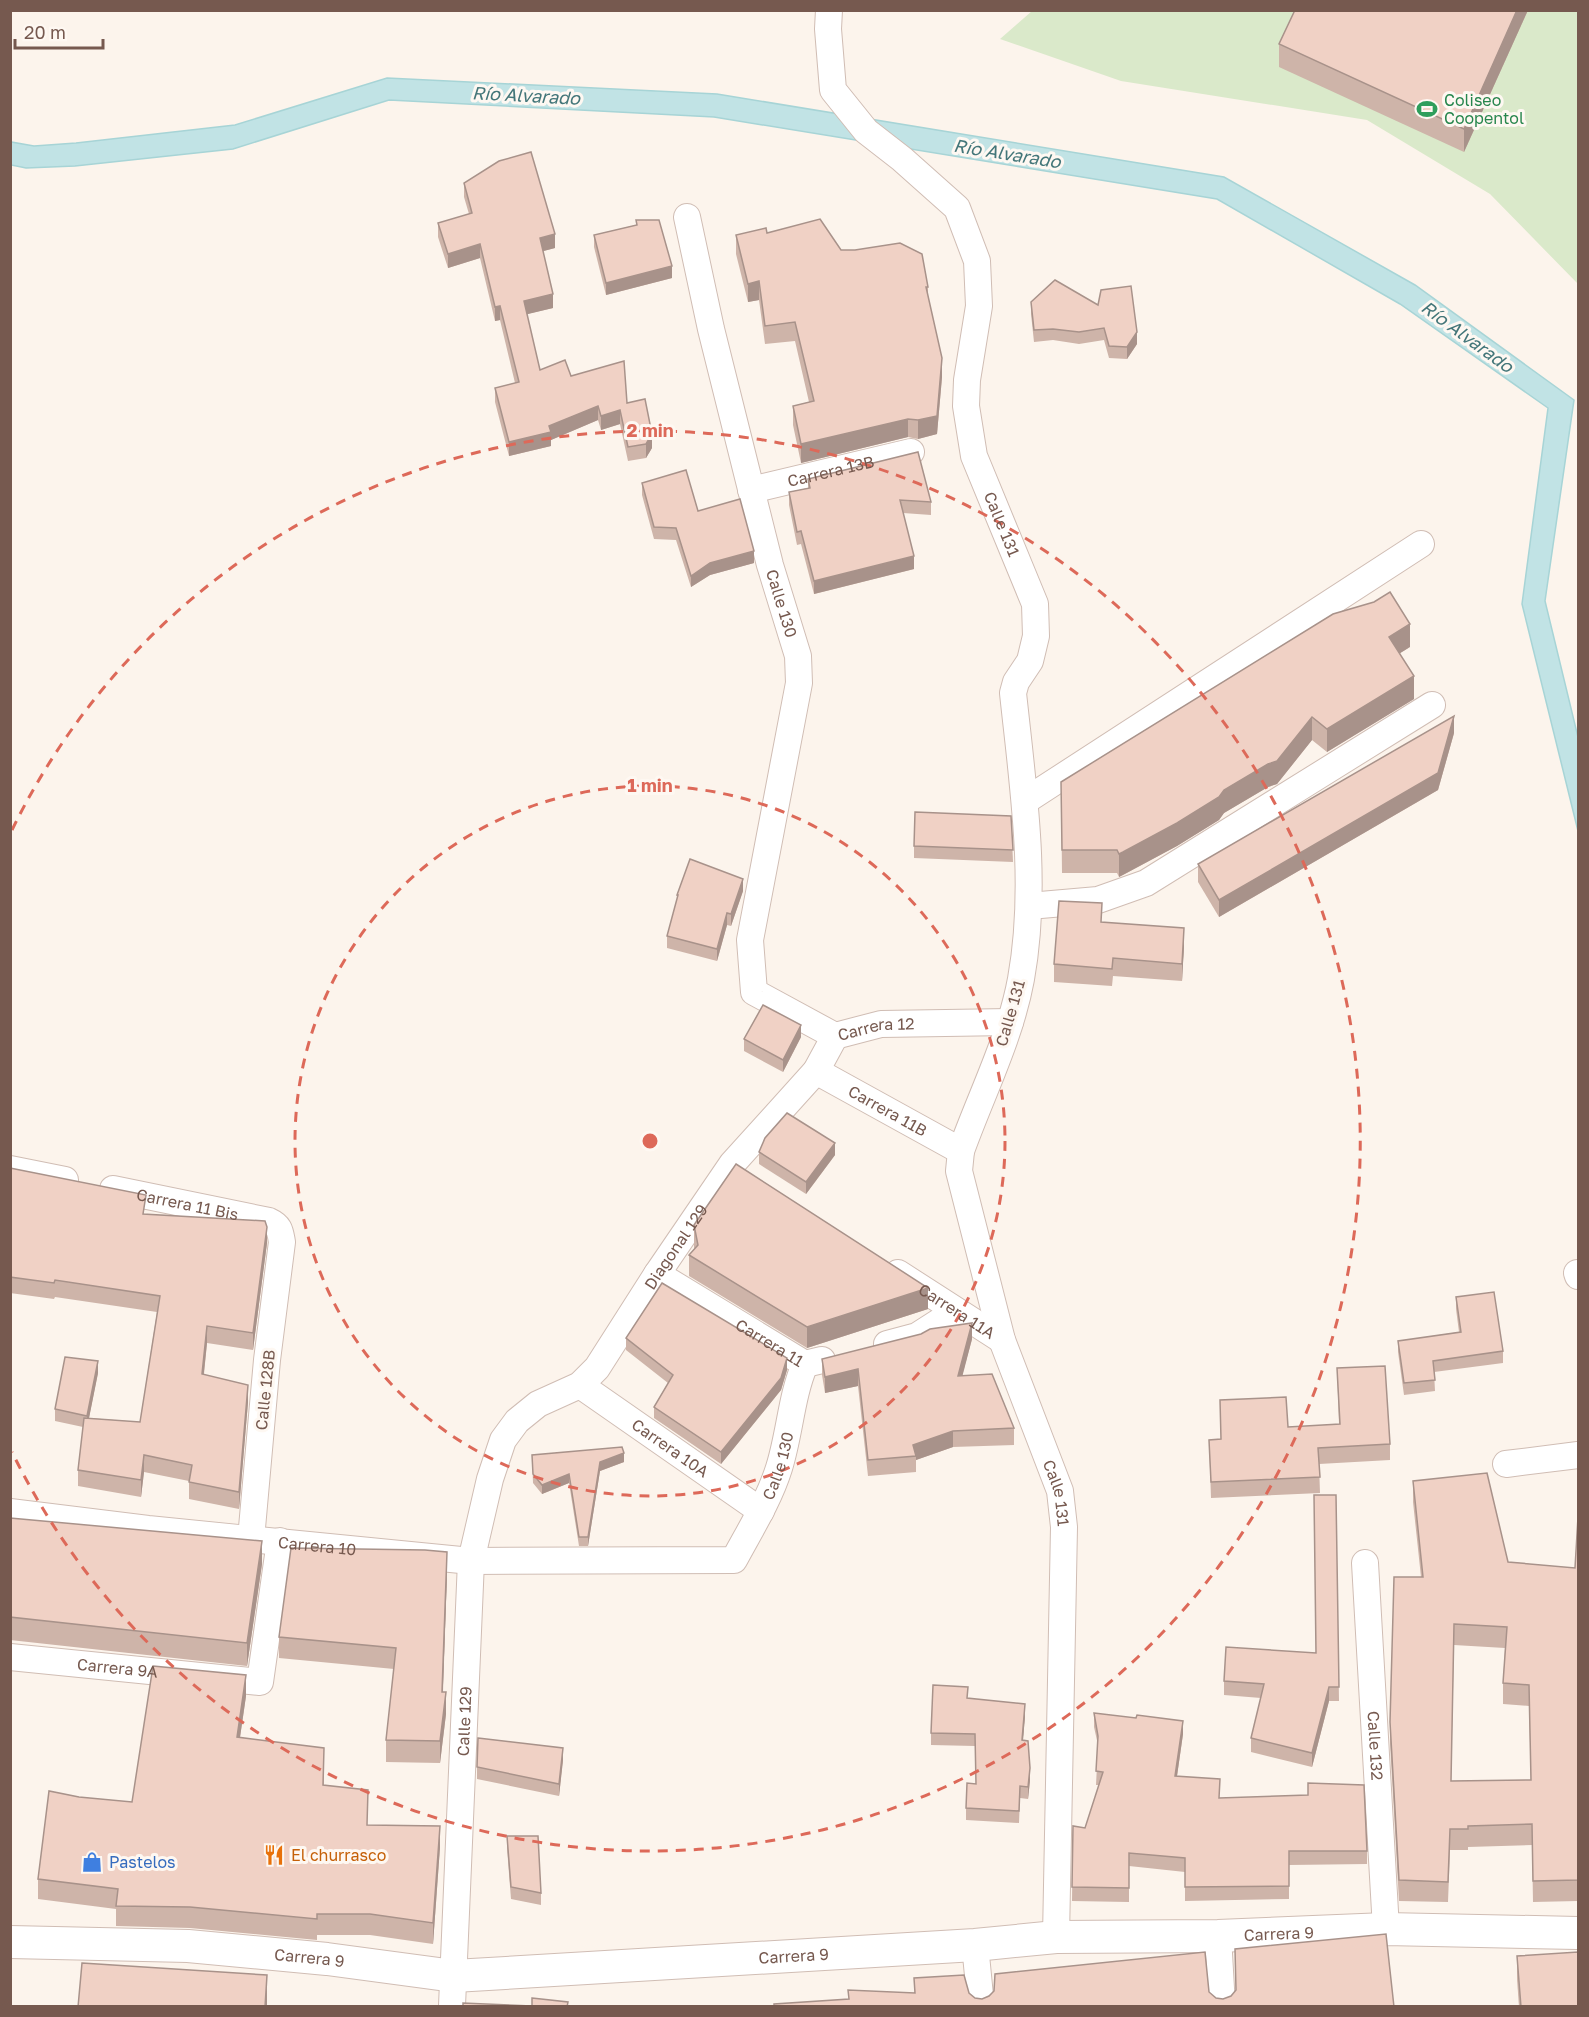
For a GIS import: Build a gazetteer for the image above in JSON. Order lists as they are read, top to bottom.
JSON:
{
  "streets": {
    "street": [
      "Carrera 13B",
      "Calle 131",
      "Calle 130",
      "Carrera 12",
      "Carrera 11B",
      "Carrera 11 Bis",
      "Diagonal 129",
      "Carrera 11A",
      "Carrera 11",
      "Calle 128B",
      "Carrera 10A",
      "Carrera 10",
      "Carrera 9A",
      "Calle 129",
      "Calle 132",
      "Carrera 9"
    ]
  },
  "crossings": [
    ["Carrera 13B", "Calle 130"],
    ["Calle 131", "Carrera 12"],
    ["Calle 131", "Carrera 11B"],
    ["Calle 131", "Carrera 11A"],
    ["Calle 131", "Carrera 9"],
    ["Calle 130", "Carrera 12"],
    ["Calle 130", "Carrera 11"],
    ["Calle 130", "Carrera 10A"],
    ["Calle 130", "Carrera 10"],
    ["Carrera 12", "Diagonal 129"],
    ["Carrera 11B", "Diagonal 129"],
    ["Carrera 11 Bis", "Calle 128B"],
    ["Diagonal 129", "Carrera 11"],
    ["Diagonal 129", "Carrera 10A"],
    ["Diagonal 129", "Calle 129"],
    ["Carrera 11A", "Carrera 11"],
    ["Calle 128B", "Carrera 10"],
    ["Carrera 10", "Carrera 9A"],
    ["Carrera 10", "Calle 129"],
    ["Calle 129", "Carrera 9"],
    ["Calle 132", "Carrera 9"]
  ],
  "water": ["Río Alvarado"],
  "places": {
    "sports": ["Coliseo Coopentol"],
    "restaurant": ["El churrasco"],
    "shop": ["Pastelos"]
  },
  "scale_bar": "20 m",
  "rings": ["2 min", "1 min"]
}
